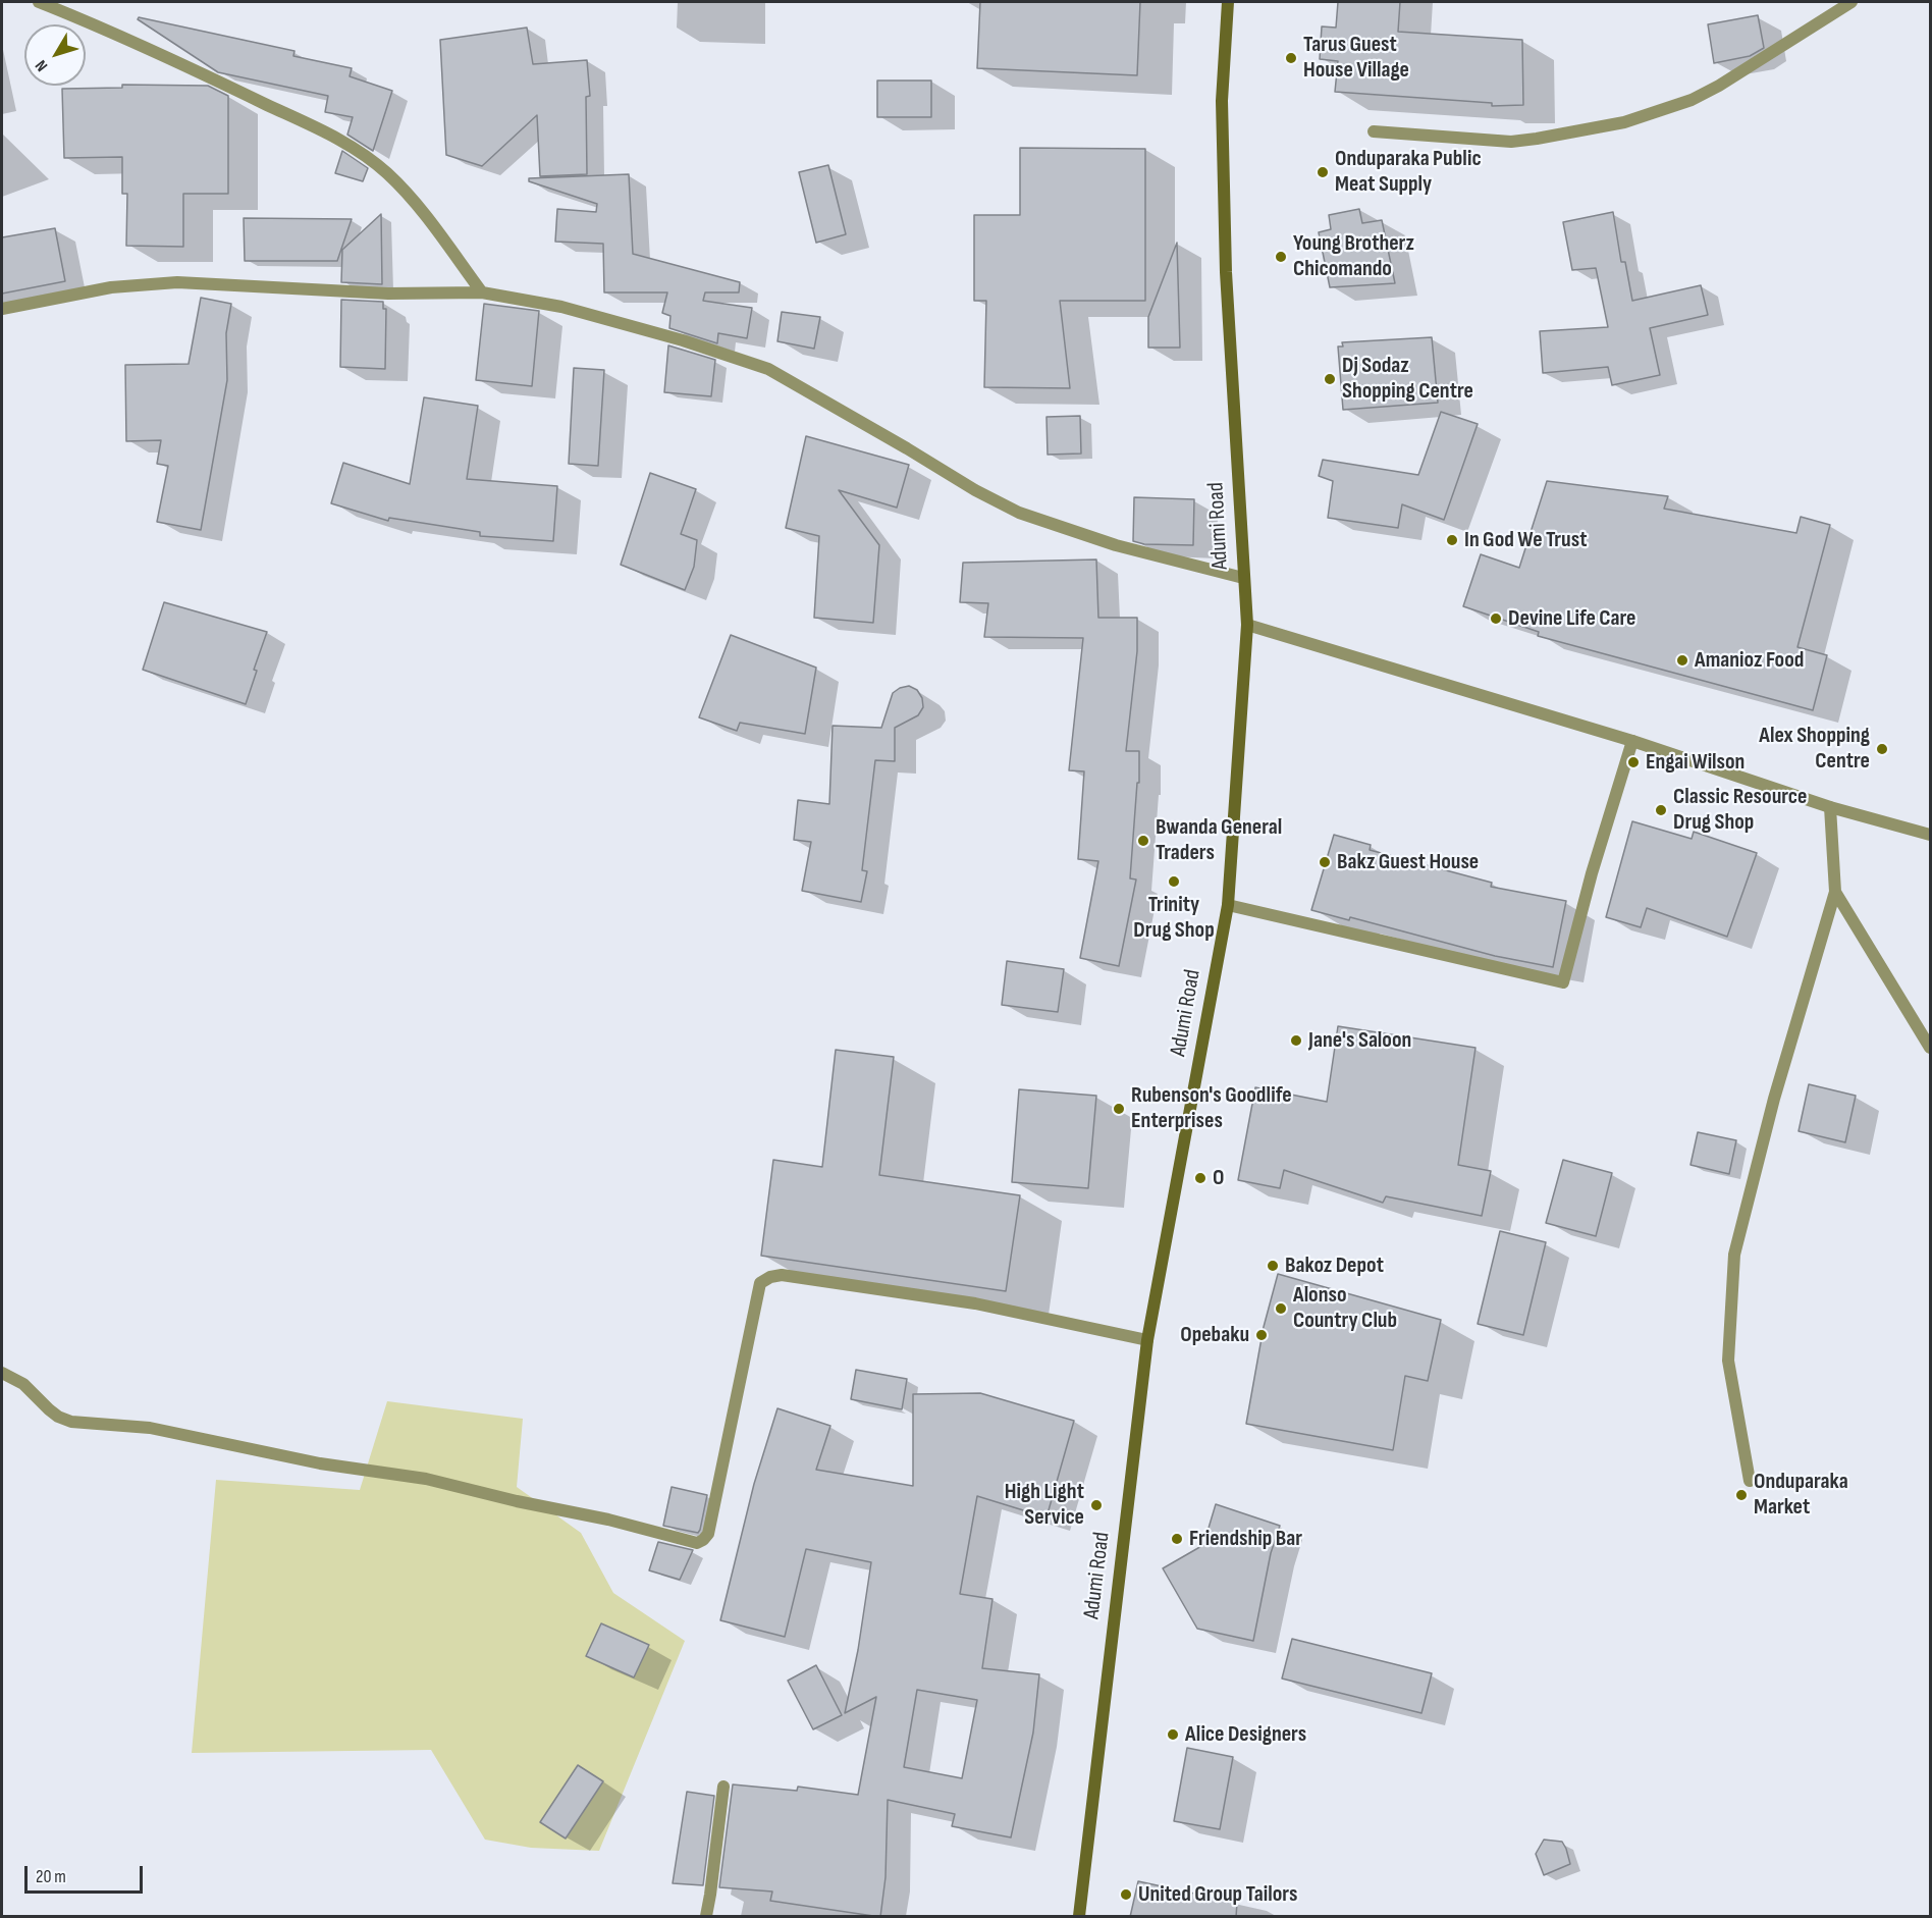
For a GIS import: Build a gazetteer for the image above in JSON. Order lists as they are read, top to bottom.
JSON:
{
  "streets": {
    "main road": ["Adumi Road"]
  },
  "places": [
    "Tarus Guest House Village",
    "Onduparaka Public Meat Supply",
    "Young Brotherz Chicomando",
    "Dj Sodaz Shopping Centre",
    "In God We Trust",
    "Devine Life Care",
    "Amanioz Food",
    "Alex Shopping Centre",
    "Engai Wilson",
    "Classic Resource Drug Shop",
    "Bwanda General Traders",
    "Bakz Guest House",
    "Trinity Drug Shop",
    "Jane's Saloon",
    "Rubenson's Goodlife Enterprises",
    "O",
    "Bakoz Depot",
    "Alonso Country Club",
    "Opebaku",
    "Onduparaka Market",
    "High Light Service",
    "Friendship Bar",
    "Alice Designers",
    "United Group Tailors"
  ],
  "scale_bar": "20 m",
  "north": "bottom left"
}
